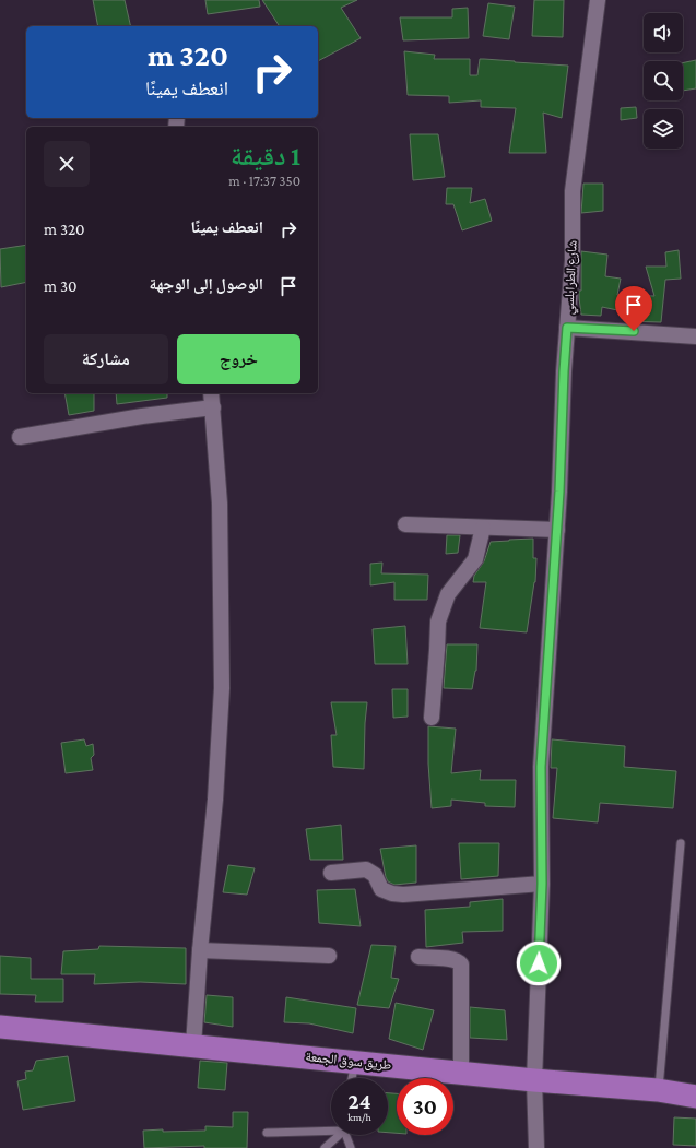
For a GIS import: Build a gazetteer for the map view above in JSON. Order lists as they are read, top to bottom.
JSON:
{
  "streets": {
    "main road": ["طريق سوق الجمعة"],
    "street": ["شارع الطرابلسي"]
  },
  "crossings": [
    ["شارع الطرابلسي", "طريق سوق الجمعة"]
  ],
  "page": {
    "turn": ["320 m", "انعطف يمينًا"],
    "heading": ["1 دقيقة", "350 m · 17:37"],
    "list": [
      {
        "name": "انعطف يمينًا",
        "value": "320 m"
      },
      {
        "name": "الوصول إلى الوجهة",
        "value": "30 m"
      }
    ],
    "buttons": ["خروج", "مشاركة"],
    "speed": "24 km/h",
    "limit": "30"
  }
}
